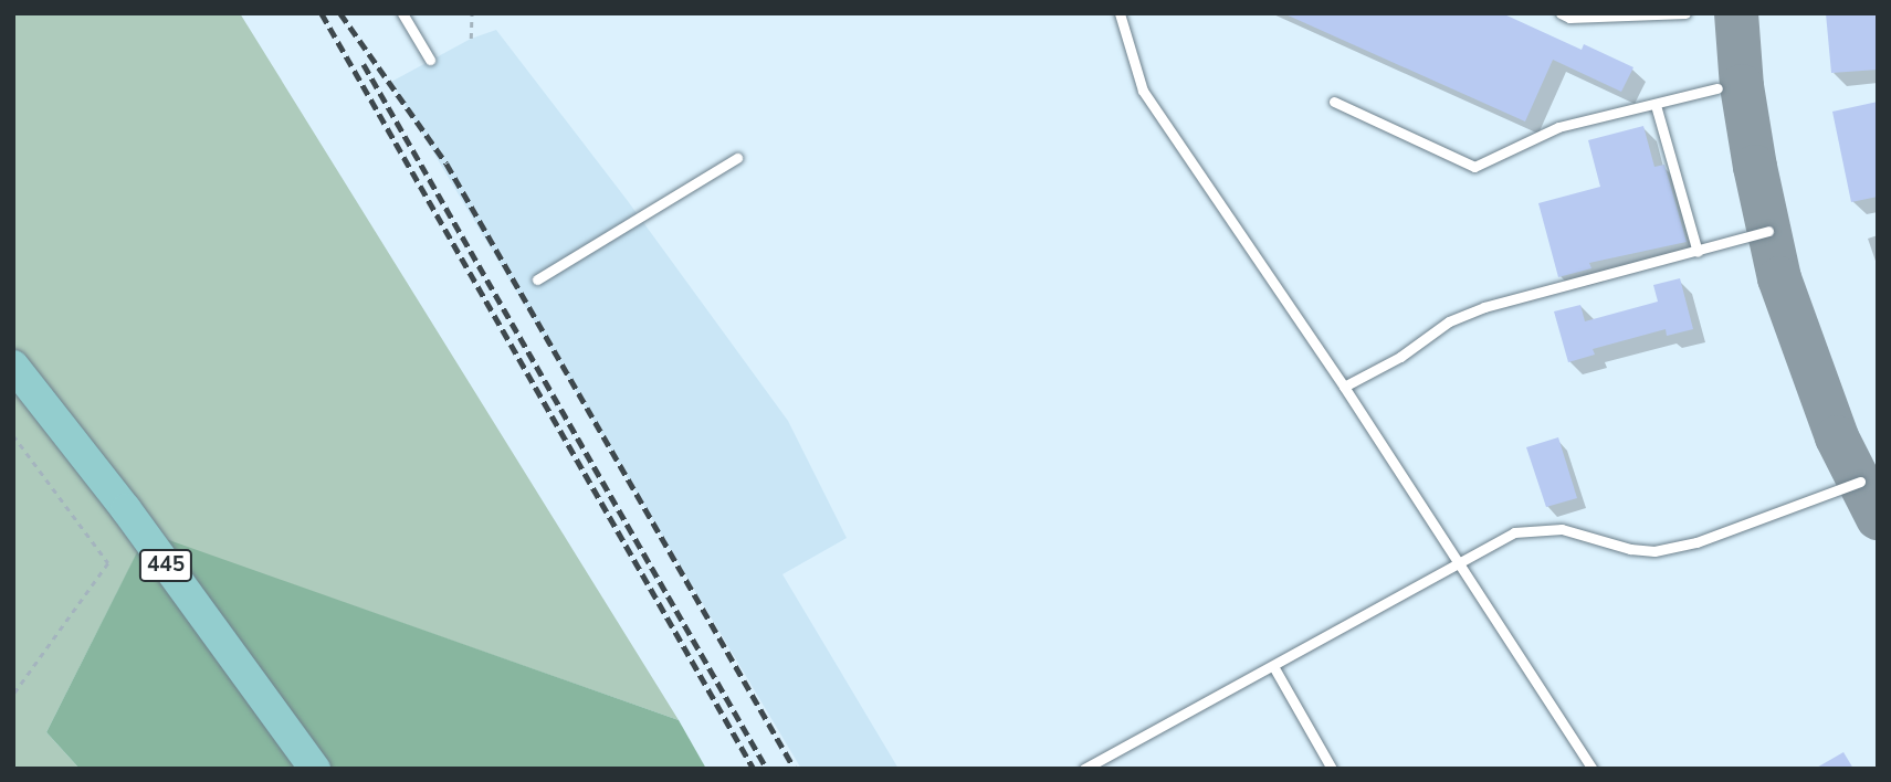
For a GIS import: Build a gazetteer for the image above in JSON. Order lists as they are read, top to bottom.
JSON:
{
  "streets": {
    "main road": ["445"]
  }
}
